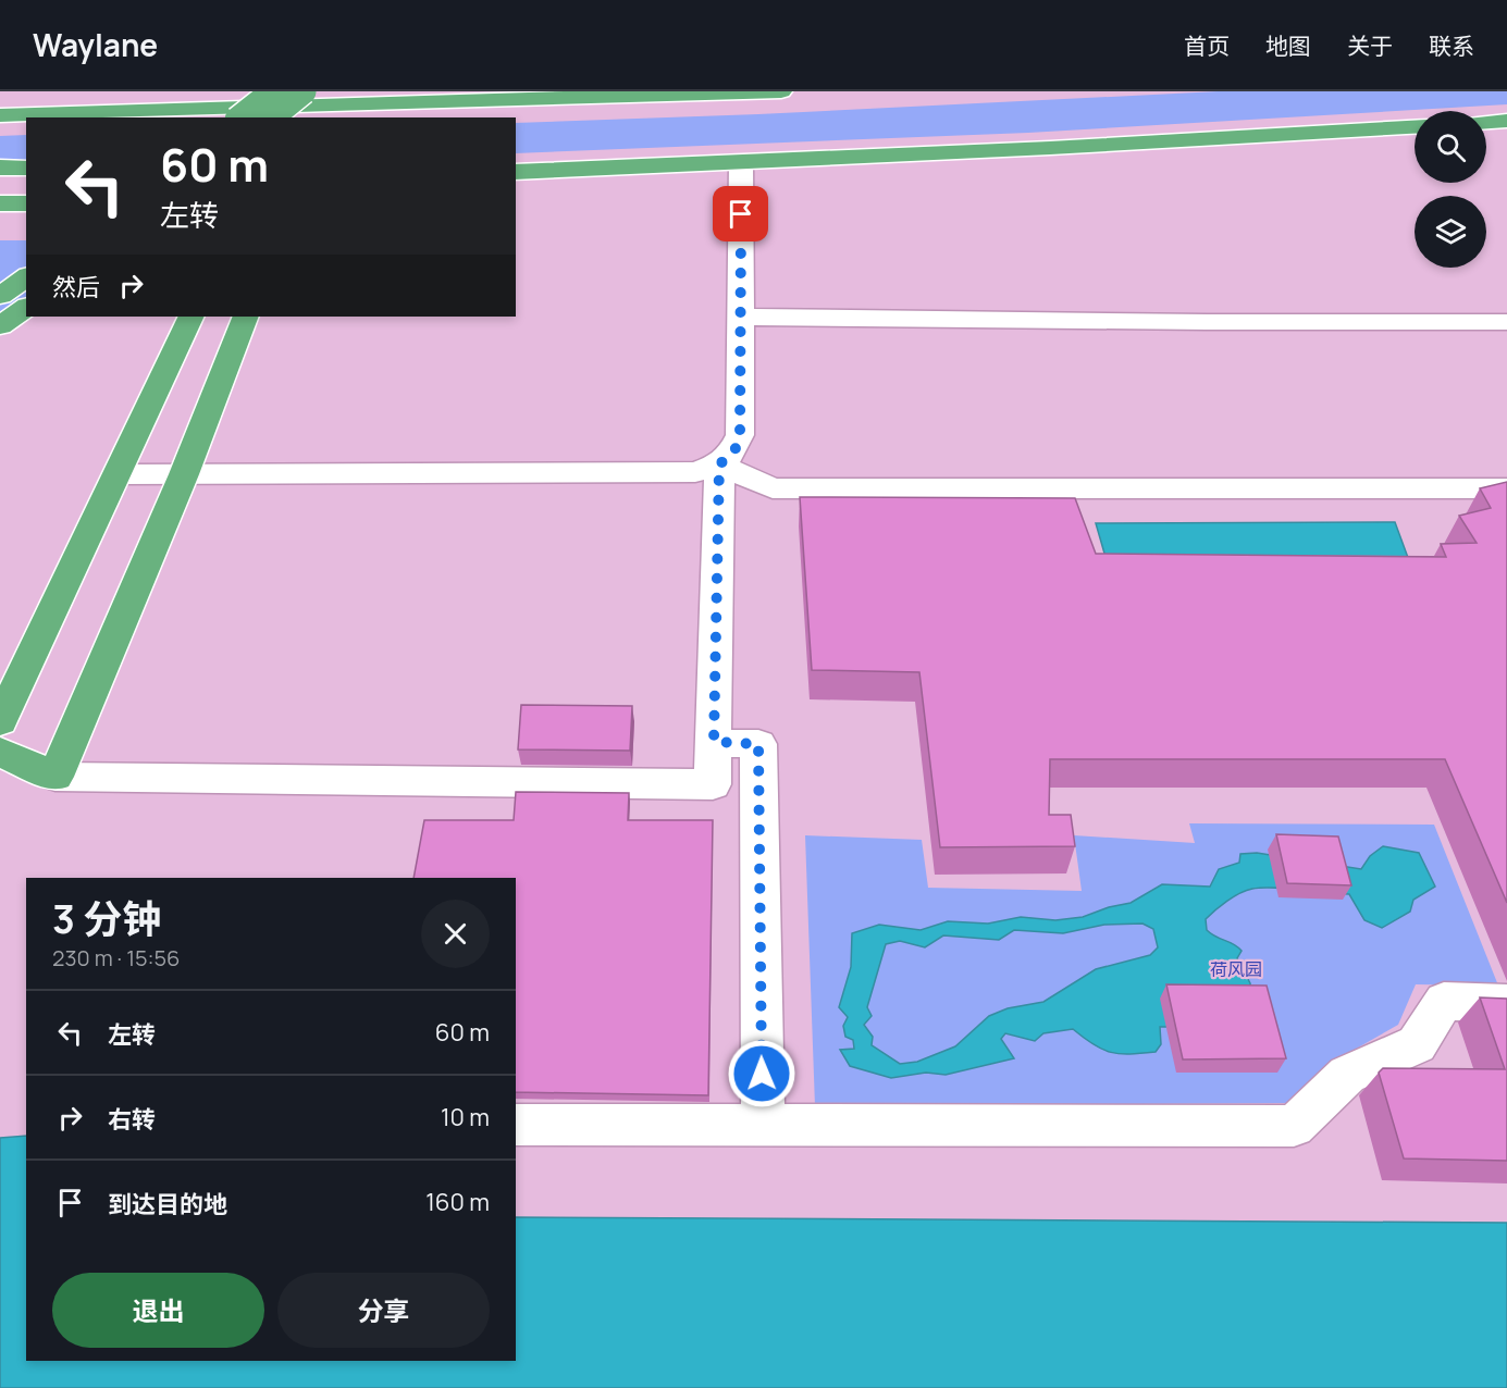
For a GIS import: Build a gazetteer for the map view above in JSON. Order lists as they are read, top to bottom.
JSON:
{
  "parks": ["荷风园"],
  "page": {
    "header": "Waylane",
    "nav": [
      "首页",
      "地图",
      "关于",
      "联系"
    ],
    "turn": ["60 m", "左转"],
    "then": "然后",
    "heading": ["3 分钟", "230 m · 15:56"],
    "list": [
      {
        "name": "左转",
        "value": "60 m"
      },
      {
        "name": "右转",
        "value": "10 m"
      },
      {
        "name": "到达目的地",
        "value": "160 m"
      }
    ],
    "buttons": ["退出", "分享"]
  }
}
